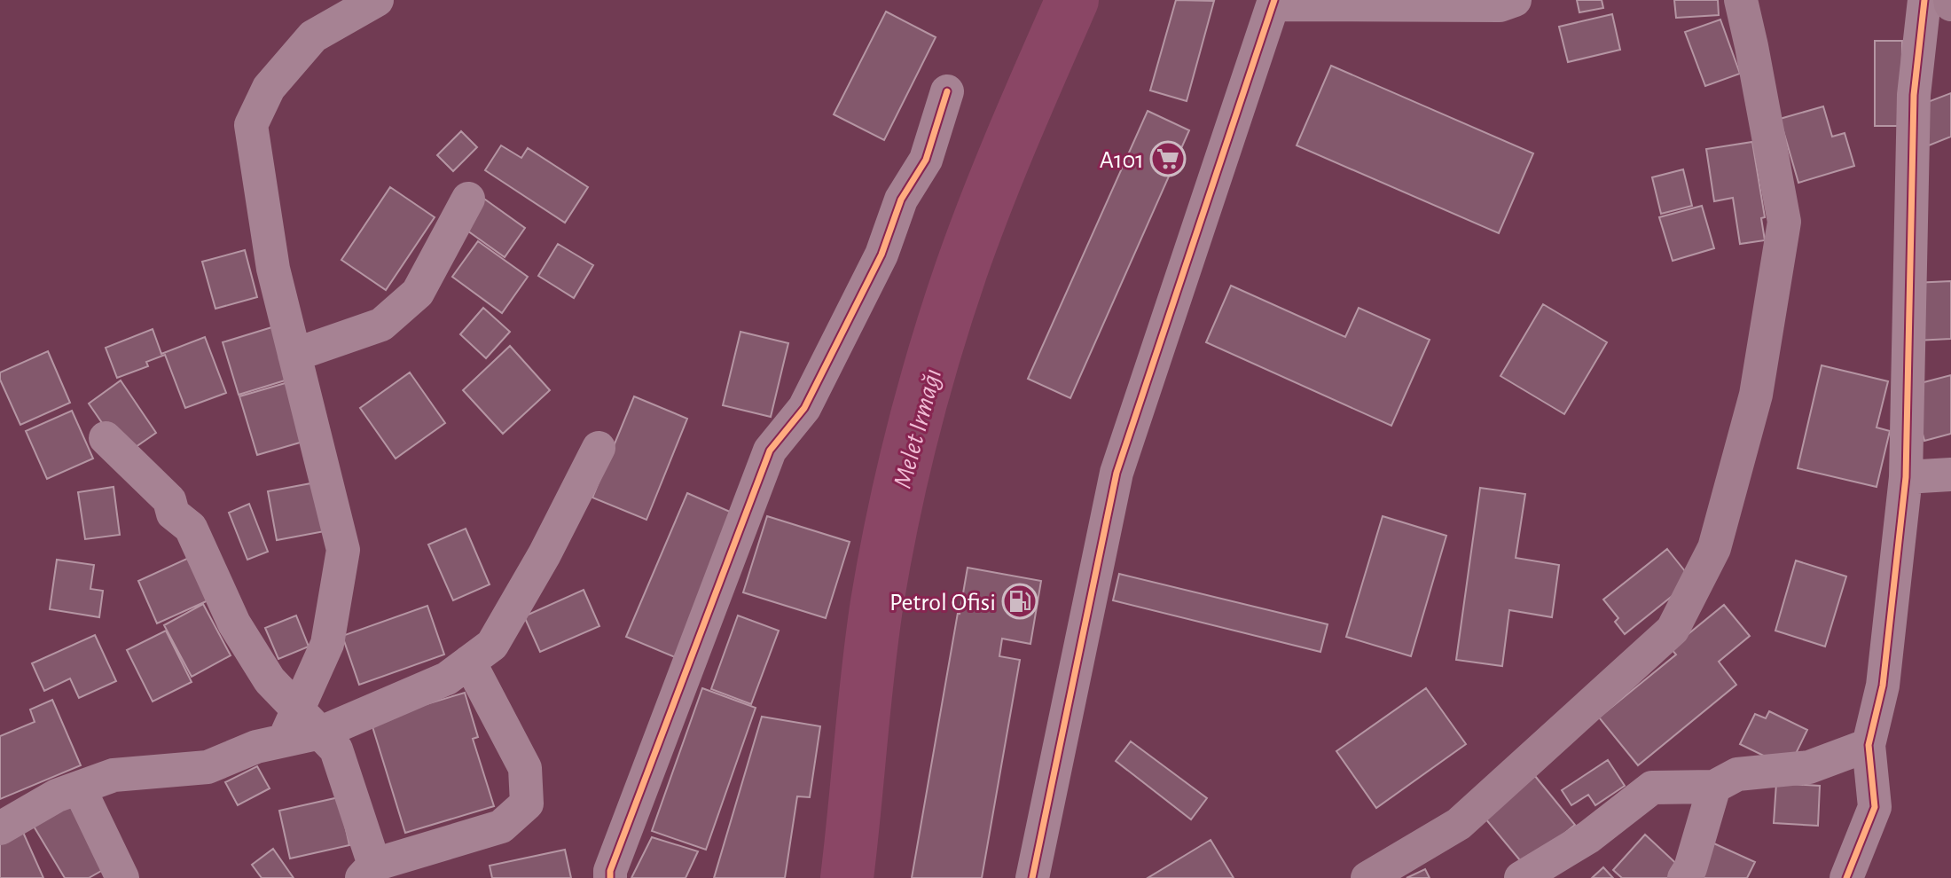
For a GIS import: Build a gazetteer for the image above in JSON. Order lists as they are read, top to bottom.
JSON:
{
  "water": ["Melet Irmağı"],
  "places": {
    "supermarket": ["A101"],
    "fuel station": ["Petrol Ofisi"]
  }
}
